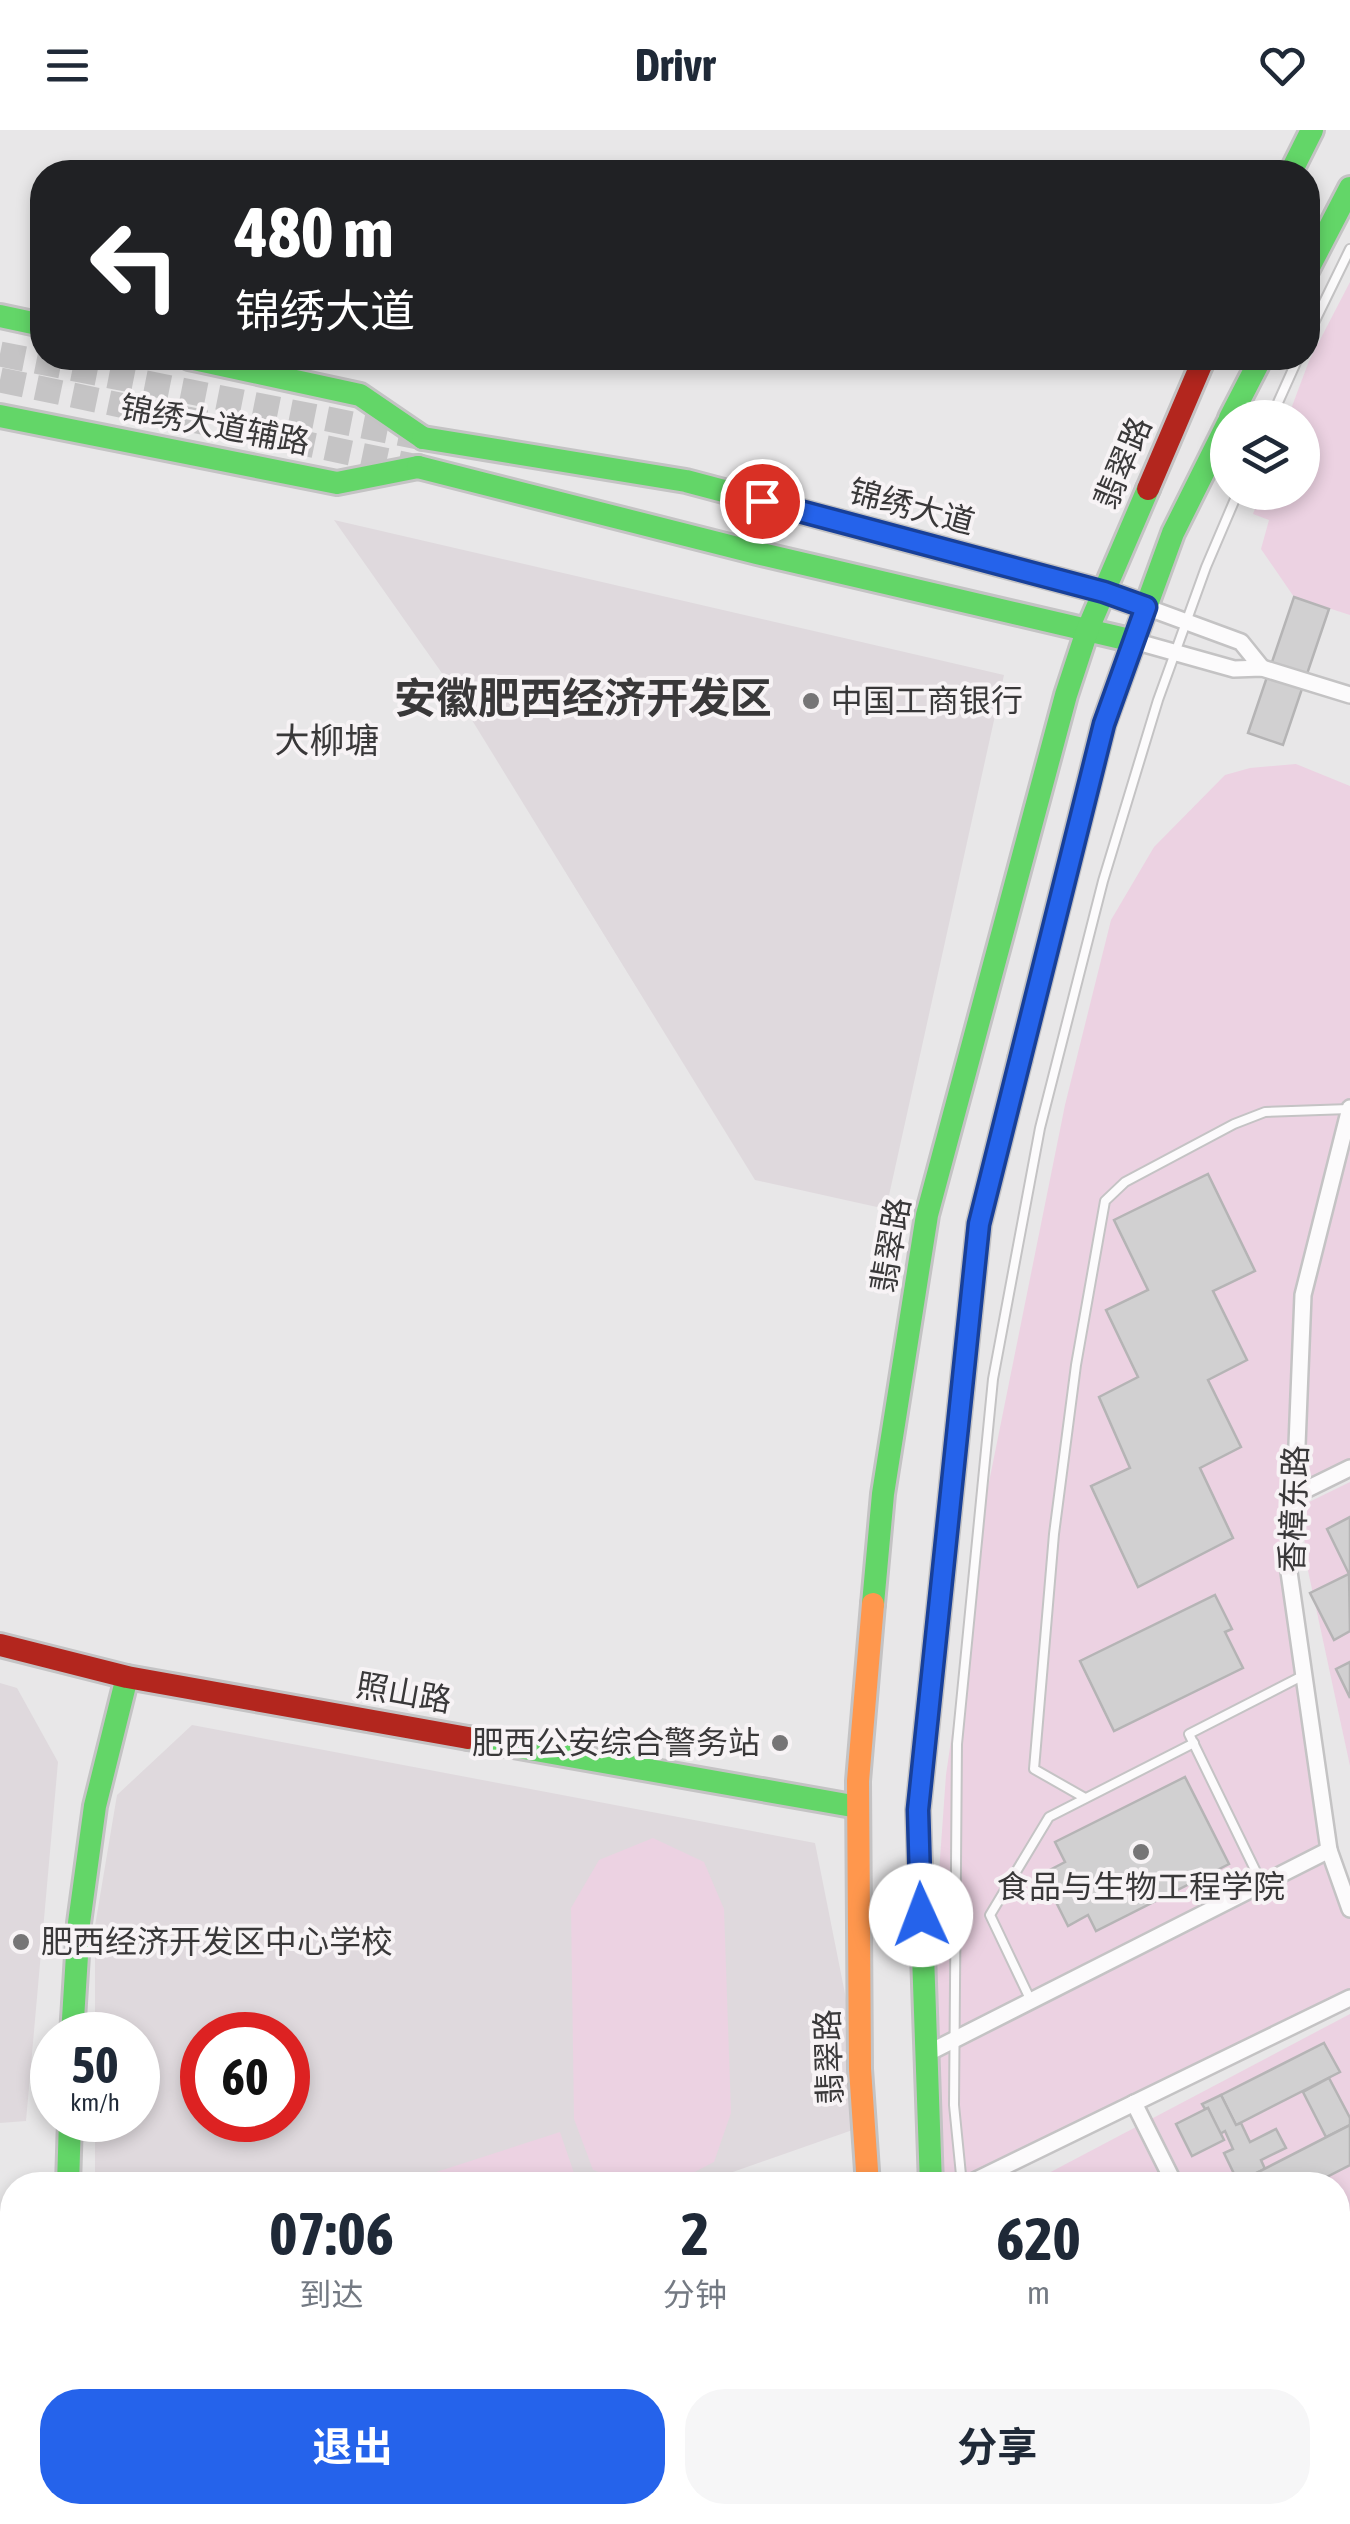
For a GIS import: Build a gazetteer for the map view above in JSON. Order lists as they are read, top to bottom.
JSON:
{
  "streets": {
    "main road": [
      "锦绣大道辅路",
      "翡翠路",
      "锦绣大道",
      "照山路"
    ],
    "street": ["香樟东路"]
  },
  "crossings": [
    ["锦绣大道辅路", "翡翠路"],
    ["锦绣大道辅路", "锦绣大道"],
    ["翡翠路", "锦绣大道"],
    ["翡翠路", "照山路"]
  ],
  "districts": ["安徽肥西经济开发区", "大柳塘"],
  "places": [
    "中国工商银行",
    "肥西公安综合警务站",
    "食品与生物工程学院",
    "肥西经济开发区中心学校"
  ],
  "page": {
    "header": "Drivr",
    "turn": ["480 m", "锦绣大道"],
    "speed": "50 km/h",
    "limit": "60",
    "eta": [
      "07:06",
      "到达",
      "2",
      "分钟",
      "620",
      "m"
    ],
    "buttons": ["退出", "分享"]
  }
}
